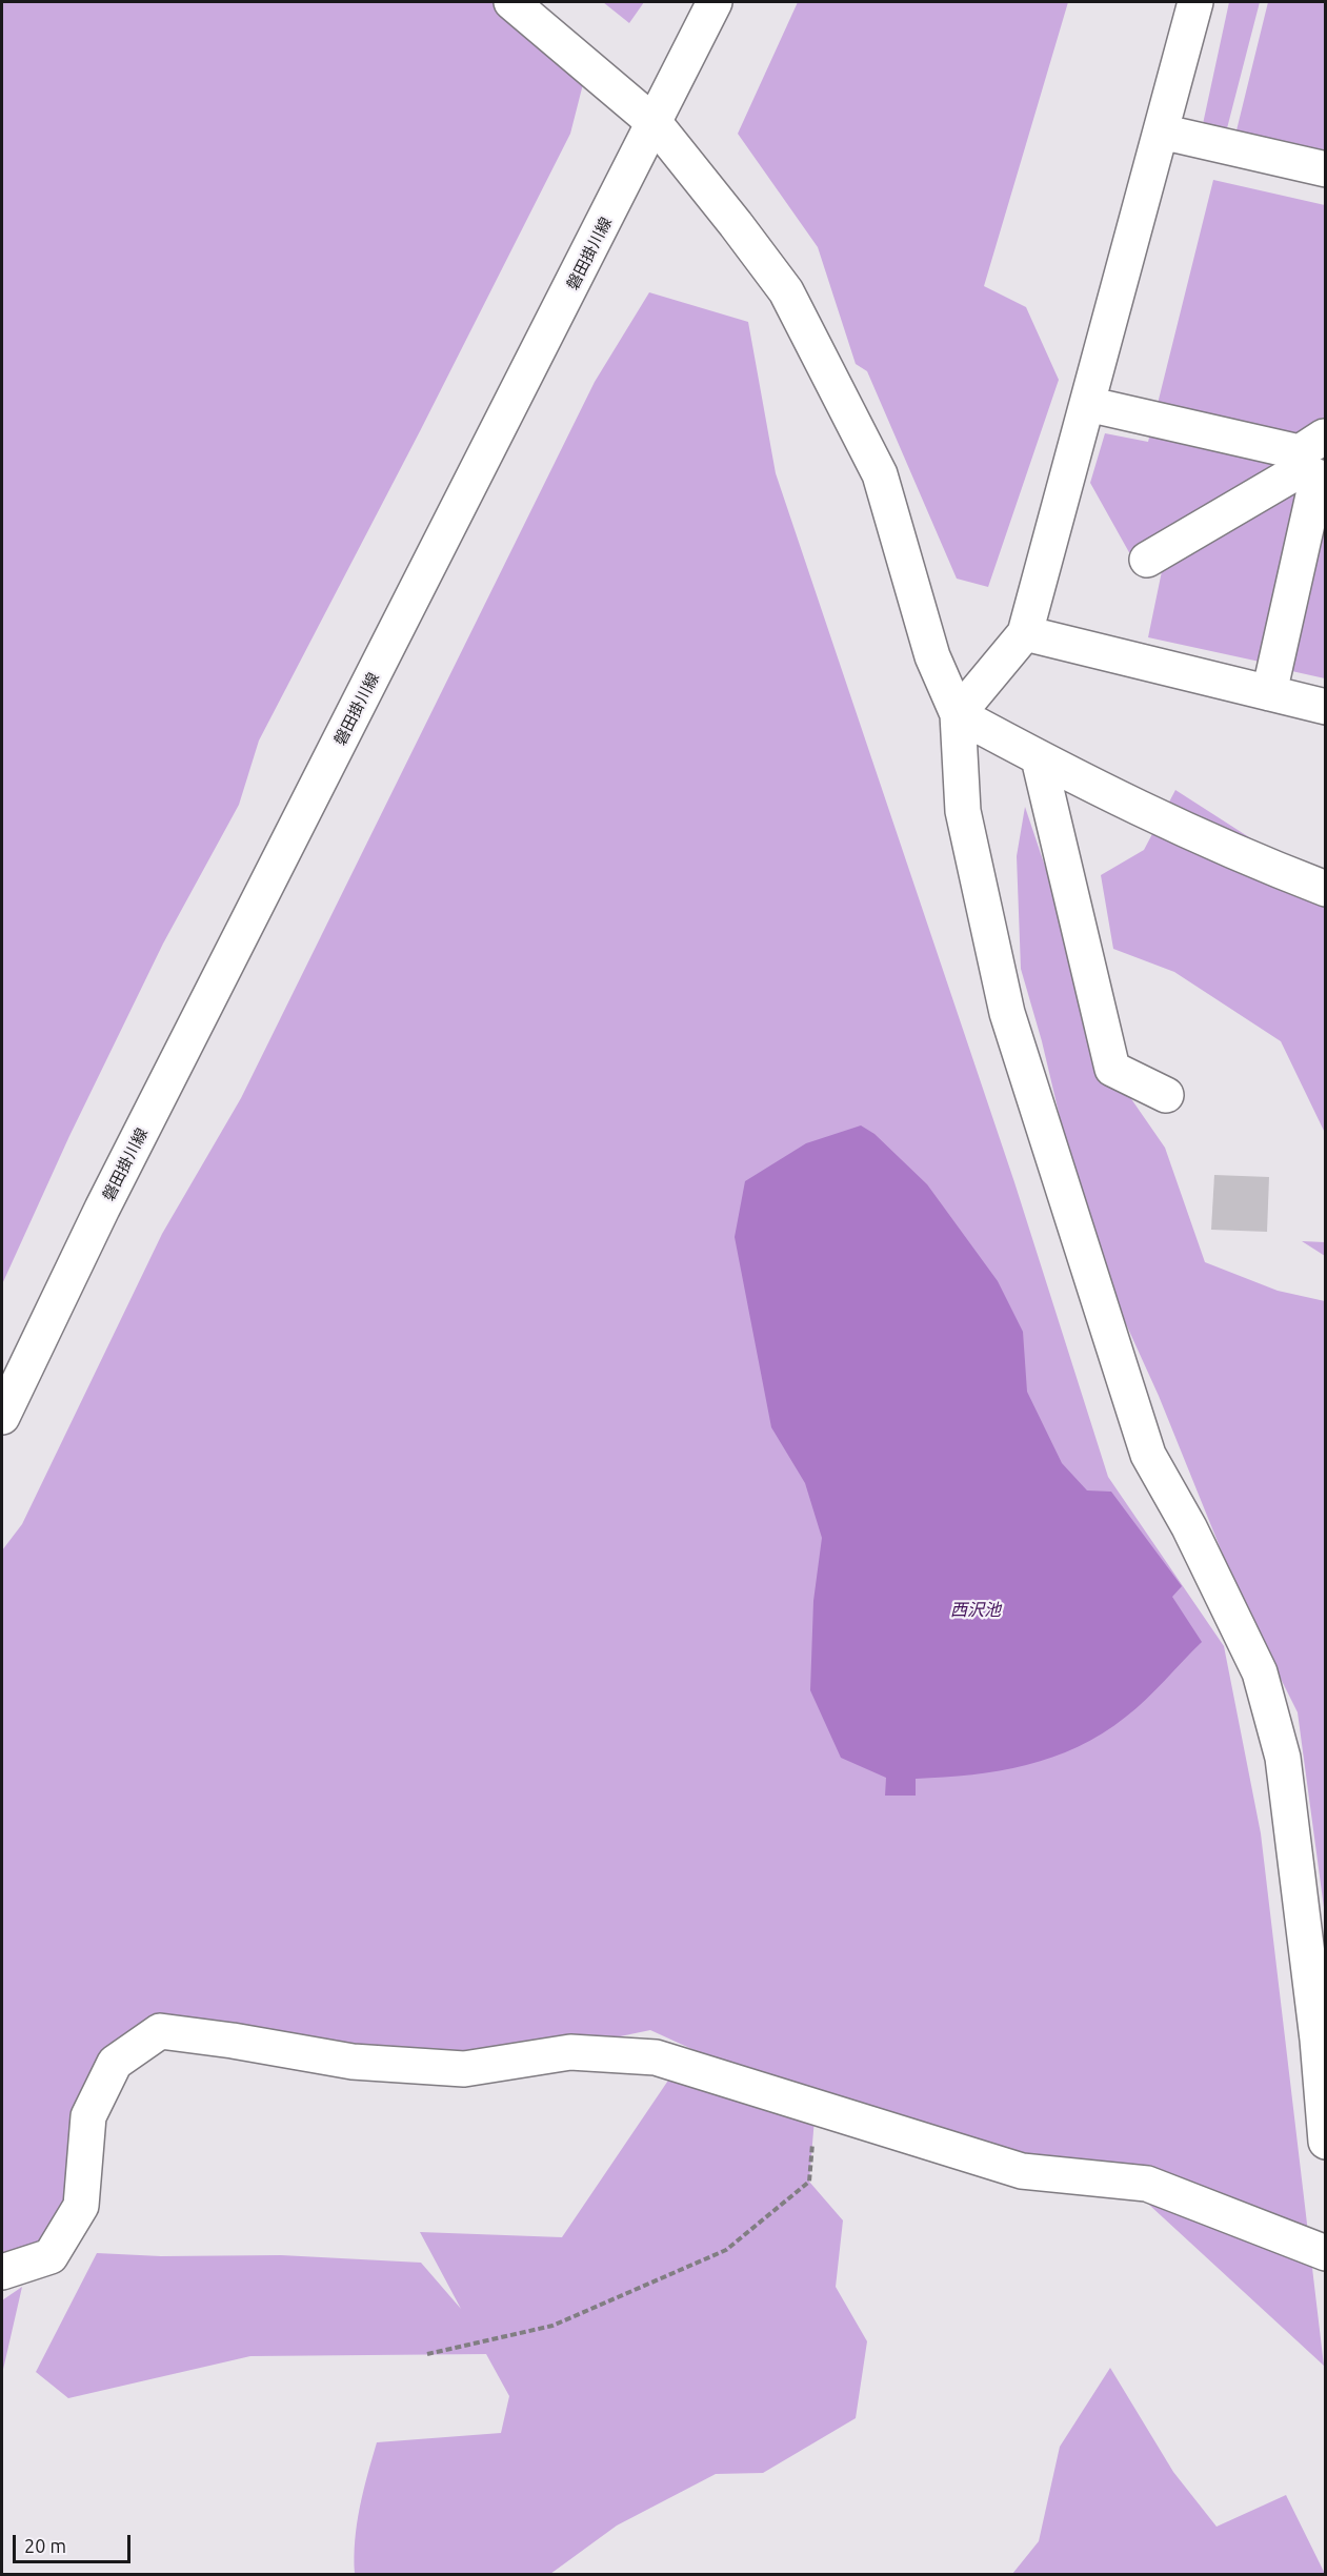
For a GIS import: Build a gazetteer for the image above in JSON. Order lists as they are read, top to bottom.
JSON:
{
  "streets": {
    "street": ["磐田掛川線"]
  },
  "water": ["西沢池"],
  "scale_bar": "20 m"
}
